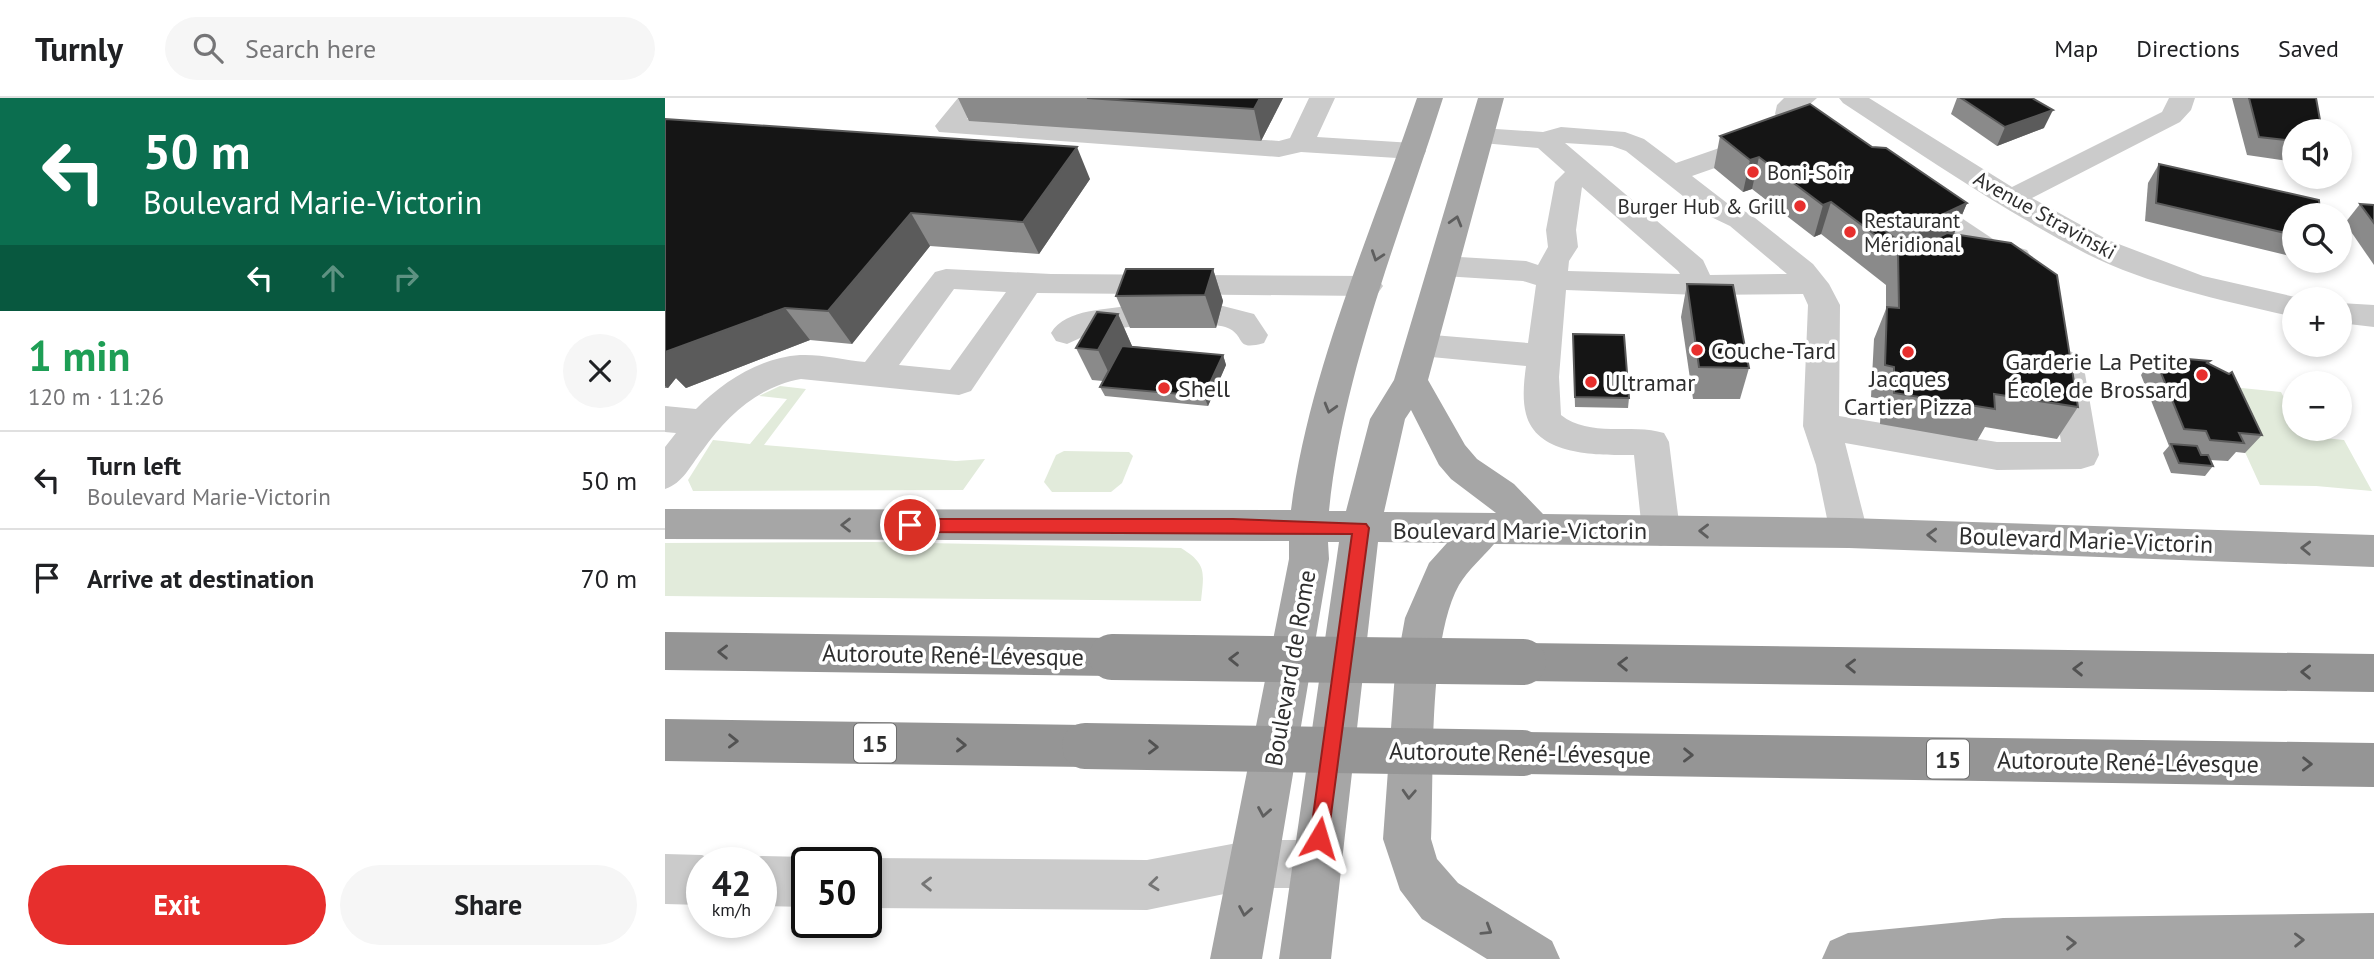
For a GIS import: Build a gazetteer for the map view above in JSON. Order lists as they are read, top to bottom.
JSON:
{
  "streets": {
    "highway": ["Autoroute René-Lévesque", "15"],
    "main road": ["Boulevard Marie-Victorin", "Boulevard de Rome"],
    "street": ["Avenue Stravinski"]
  },
  "crossings": [
    ["Boulevard Marie-Victorin", "Boulevard de Rome"]
  ],
  "one_way": ["Boulevard Marie-Victorin"],
  "places": [
    "Boni-Soir",
    "Burger Hub & Grill",
    "Restaurant Méridional",
    "Couche-Tard",
    "Jacques Cartier Pizza",
    "Garderie La Petite École de Brossard",
    "Ultramar",
    "Shell"
  ],
  "page": {
    "header": "Turnly",
    "search": "Search here",
    "nav": ["Map", "Directions", "Saved"],
    "turn": ["50 m", "Boulevard Marie-Victorin"],
    "map_buttons": ["+", "−"],
    "heading": ["1 min", "120 m · 11:26"],
    "list": [
      {
        "name": "Turn left",
        "note": "Boulevard Marie-Victorin",
        "value": "50 m"
      },
      {
        "name": "Arrive at destination",
        "value": "70 m"
      }
    ],
    "speed": "42 km/h",
    "limit": "50",
    "buttons": ["Exit", "Share"]
  }
}
